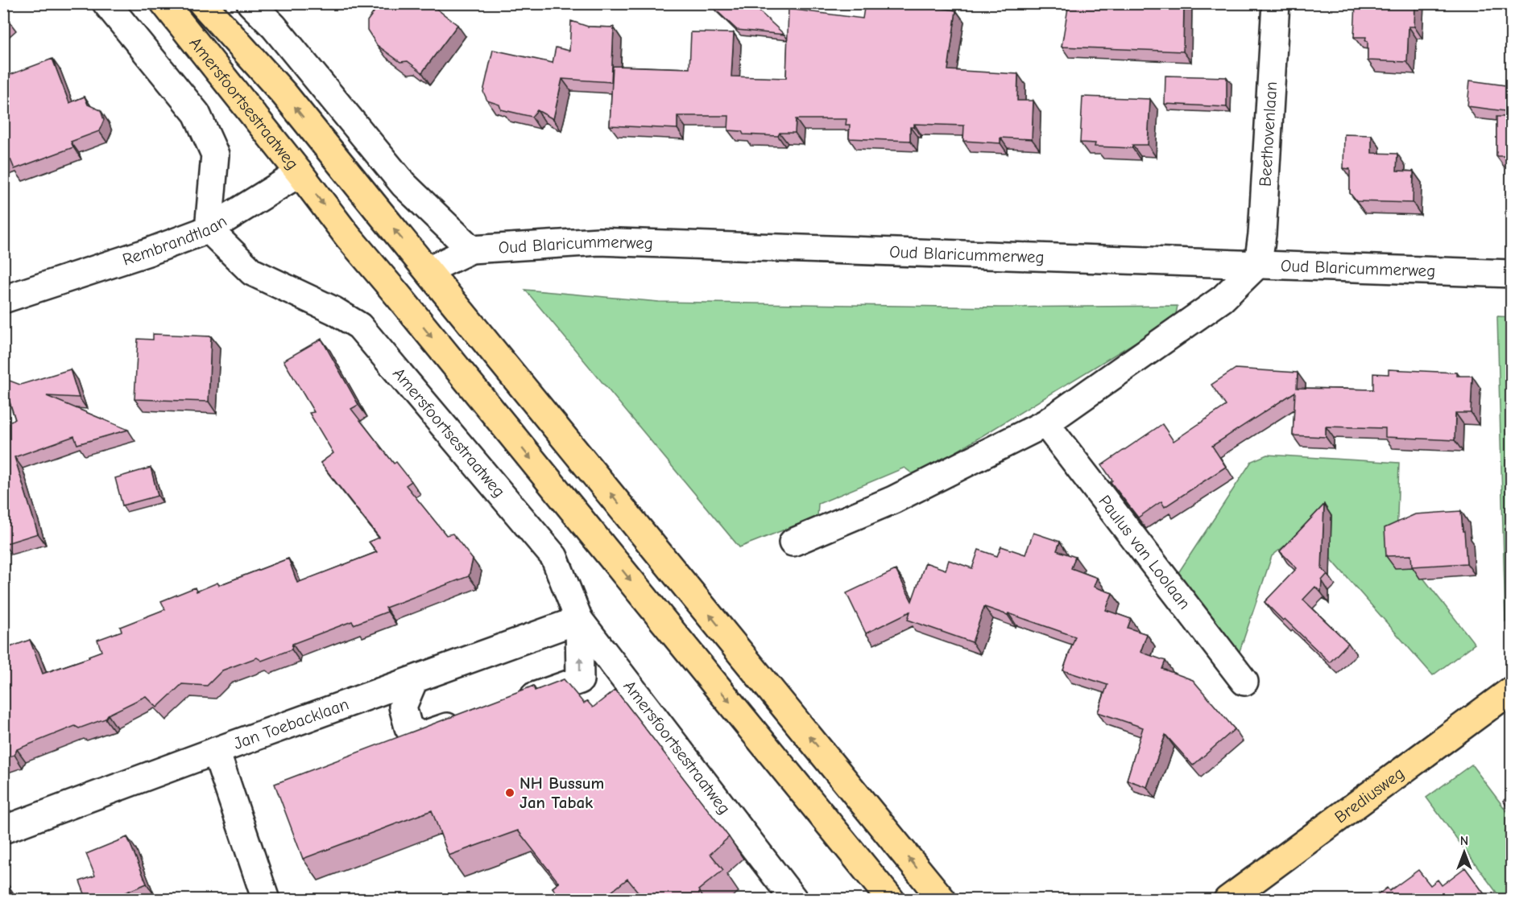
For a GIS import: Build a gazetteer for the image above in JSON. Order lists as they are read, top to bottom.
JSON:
{
  "streets": {
    "main road": ["Amersfoortsestraatweg", "Rembrandtlaan", "Brediusweg"],
    "street": [
      "Beethovenlaan",
      "Oud Blaricummerweg",
      "Paulus van Loolaan",
      "Jan Toebacklaan"
    ]
  },
  "crossings": [
    ["Amersfoortsestraatweg", "Rembrandtlaan"],
    ["Amersfoortsestraatweg", "Oud Blaricummerweg"],
    ["Amersfoortsestraatweg", "Jan Toebacklaan"],
    ["Beethovenlaan", "Oud Blaricummerweg"]
  ],
  "places": ["NH Bussum Jan Tabak"],
  "north": "top"
}
